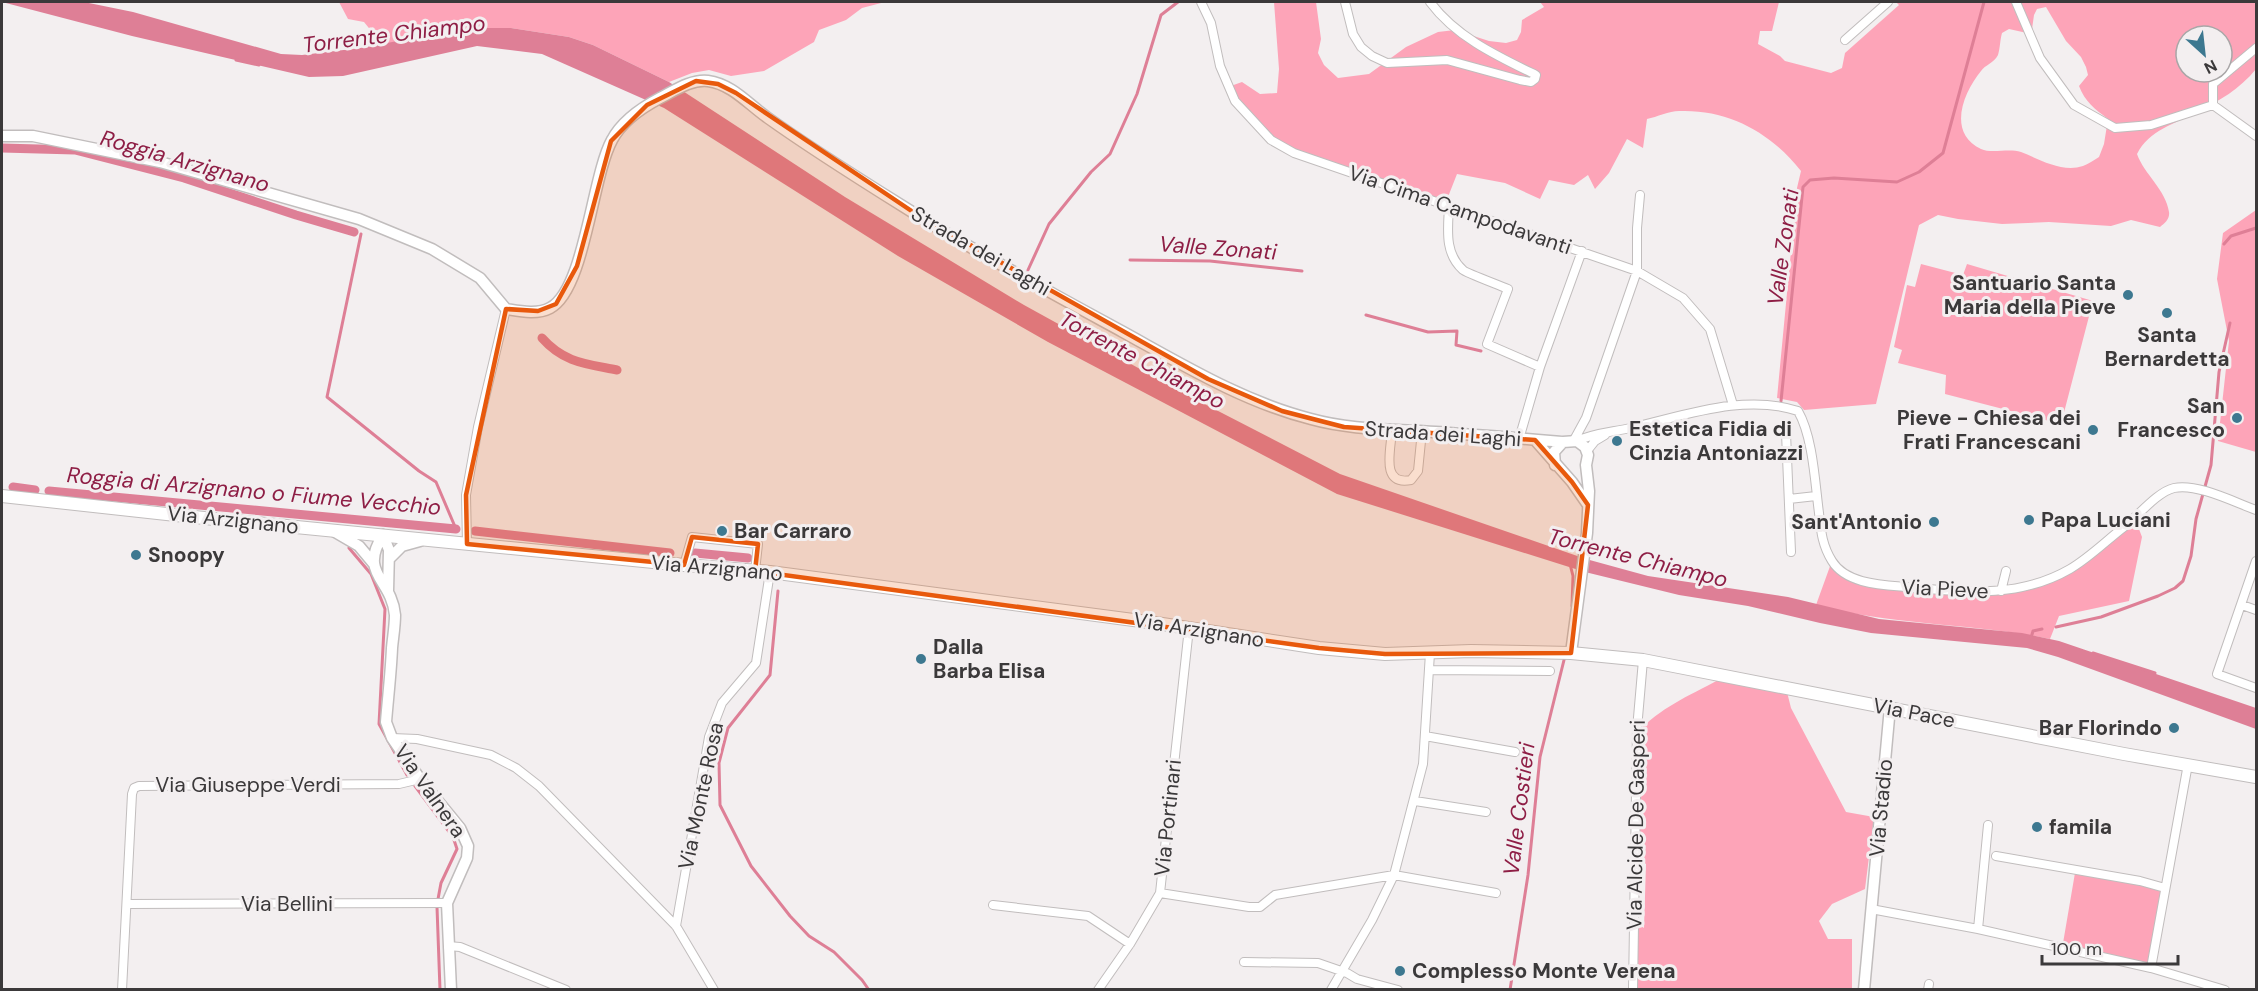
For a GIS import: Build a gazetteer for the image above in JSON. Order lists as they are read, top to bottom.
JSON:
{
  "streets": {
    "main road": ["Via Arzignano", "Via Pace"],
    "street": [
      "Via Cima Campodavanti",
      "Strada dei Laghi",
      "Via Pieve",
      "Via Giuseppe Verdi",
      "Via Valnera",
      "Via Monte Rosa",
      "Via Stadio",
      "Via Portinari",
      "Via Alcide De Gasperi",
      "Via Bellini"
    ]
  },
  "crossings": [
    ["Via Cima Campodavanti", "Via Pieve"],
    ["Via Arzignano", "Via Pace"],
    ["Via Arzignano", "Via Valnera"],
    ["Via Arzignano", "Via Monte Rosa"],
    ["Via Arzignano", "Via Portinari"],
    ["Via Pace", "Via Stadio"],
    ["Via Pace", "Via Alcide De Gasperi"],
    ["Via Giuseppe Verdi", "Via Valnera"],
    ["Via Giuseppe Verdi", "Via Bellini"],
    ["Via Valnera", "Via Bellini"]
  ],
  "water": [
    "Torrente Chiampo",
    "Roggia Arzignano",
    "Valle Zonati",
    "Roggia di Arzignano o Fiume Vecchio",
    "Valle Costieri"
  ],
  "places": [
    "Santuario Santa Maria della Pieve",
    "Santa Bernardetta",
    "San Francesco",
    "Pieve - Chiesa dei Frati Francescani",
    "Estetica Fidia di Cinzia Antoniazzi",
    "Papa Luciani",
    "Sant'Antonio",
    "Bar Carraro",
    "Snoopy",
    "Dalla Barba Elisa",
    "Bar Florindo",
    "famila",
    "Complesso Monte Verena"
  ],
  "scale_bar": "100 m",
  "north": "bottom right"
}
